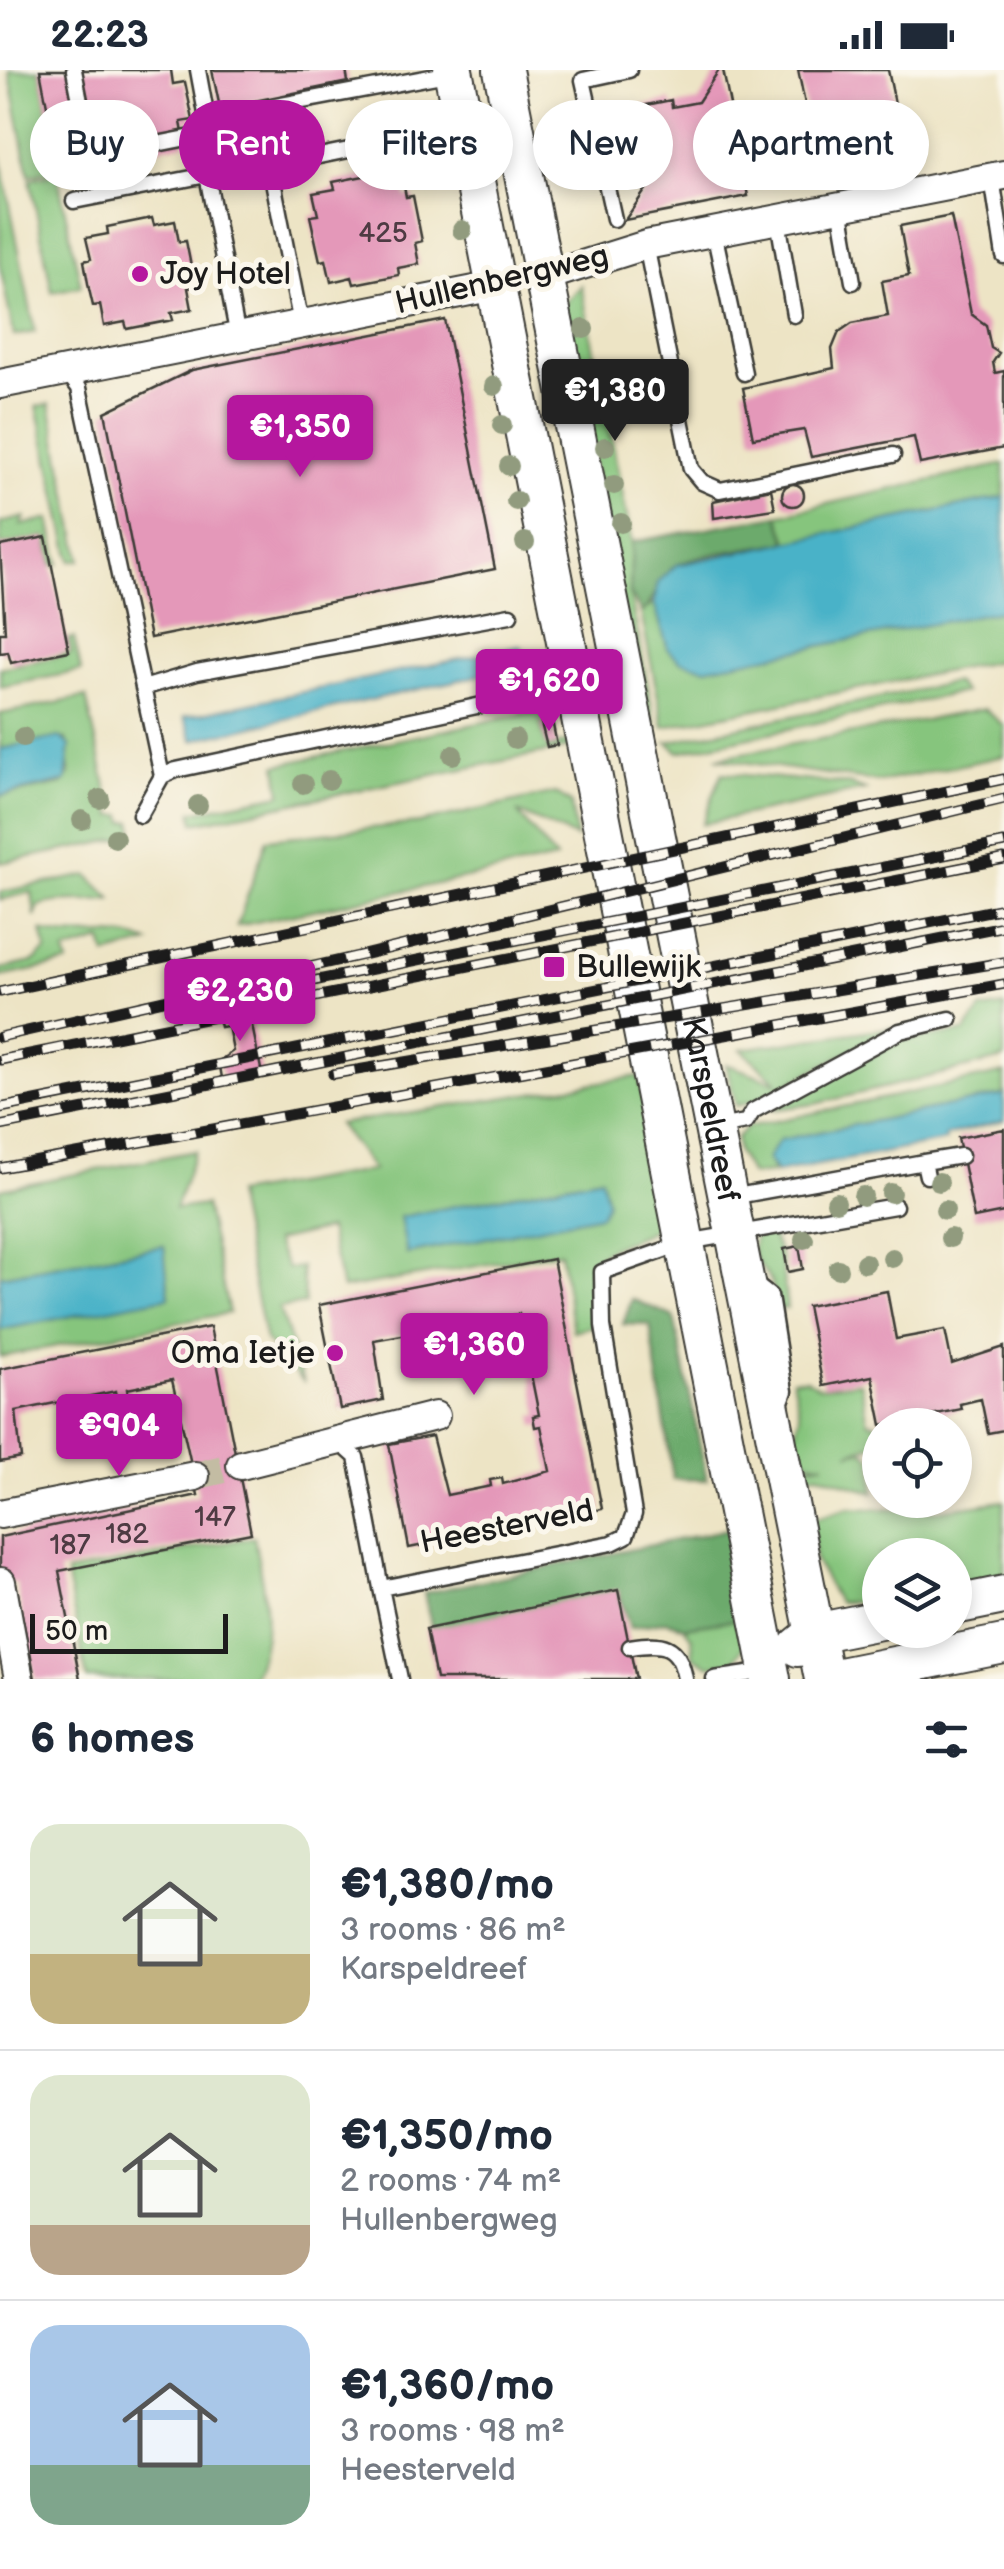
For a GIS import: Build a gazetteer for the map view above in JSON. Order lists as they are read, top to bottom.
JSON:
{
  "streets": {
    "main road": ["Hullenbergweg", "Karspeldreef"],
    "lane": ["Heesterveld"]
  },
  "crossings": [
    ["Hullenbergweg", "Karspeldreef"],
    ["Karspeldreef", "Heesterveld"]
  ],
  "places": {
    "other": ["Joy Hotel", "Oma Ietje"],
    "transit": ["Bullewijk"]
  },
  "house_numbers": [
    "425",
    "147",
    "182",
    "187"
  ],
  "scale_bar": "50 m",
  "page": {
    "status": "22:23",
    "chip": [
      "Buy",
      "Rent",
      "Filters",
      "New",
      "Apartment"
    ],
    "price": [
      "€1,380",
      "€1,350",
      "€1,620",
      "€2,230",
      "€1,360",
      "€904"
    ],
    "scale": "50 m",
    "heading": "6 homes",
    "list": [
      {
        "name": "€1,380/mo",
        "note": "3 rooms · 86 m² · Karspeldreef"
      },
      {
        "name": "€1,350/mo",
        "note": "2 rooms · 74 m² · Hullenbergweg"
      },
      {
        "name": "€1,360/mo",
        "note": "3 rooms · 98 m² · Heesterveld"
      }
    ]
  }
}
